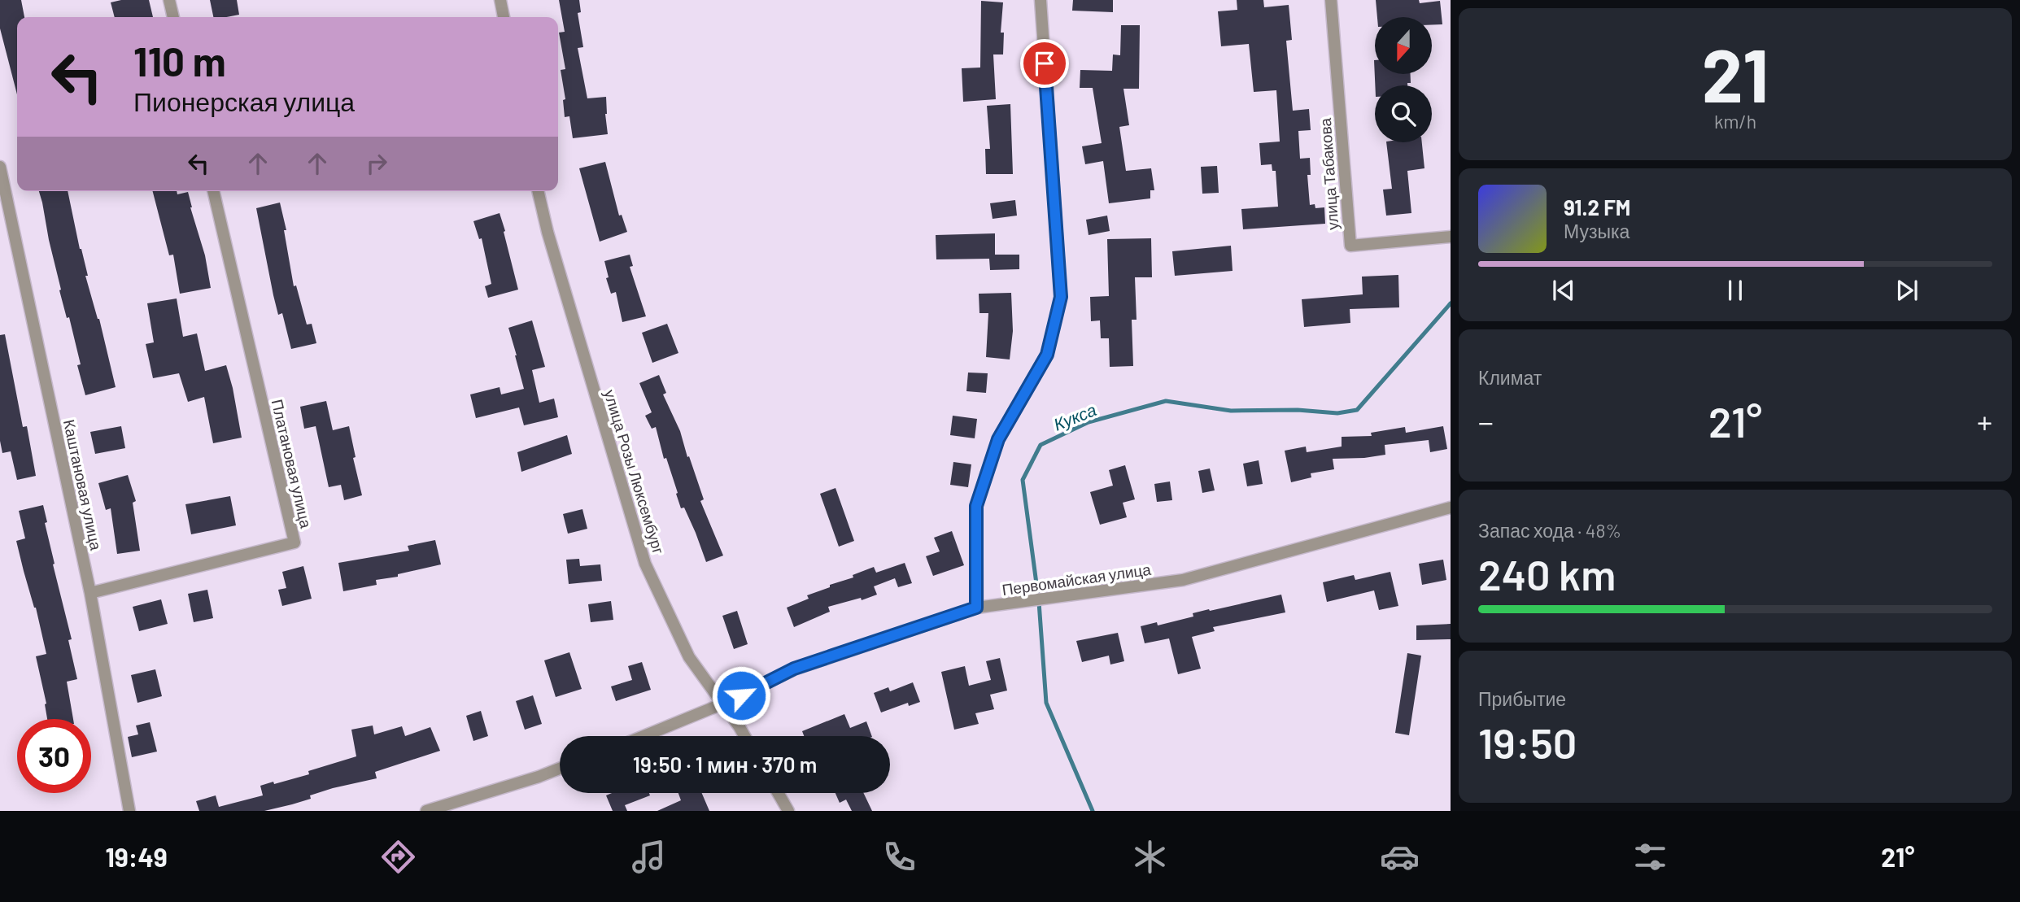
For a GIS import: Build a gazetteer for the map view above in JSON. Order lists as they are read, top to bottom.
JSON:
{
  "streets": {
    "street": [
      "улица Табакова",
      "Платановая улица",
      "улица Розы Люксембург",
      "Каштановая улица",
      "Первомайская улица"
    ]
  },
  "crossings": [
    ["Платановая улица", "Каштановая улица"],
    ["улица Розы Люксембург", "Первомайская улица"]
  ],
  "water": ["Кукса"],
  "north": "bottom",
  "page": {
    "tile": [
      ["21", "km/h"],
      "Климат",
      ["Запас хода · 48%", "240 km"],
      ["Прибытие", "19:50"]
    ],
    "turn": ["110 m", "Пионерская улица"],
    "song": ["91.2 FM", "Музыка"],
    "heat": ["−", "21°", "+"],
    "limit": "30",
    "trip": "19:50 · 1 мин · 370 m",
    "tabs": ["19:49", "21°"]
  }
}
